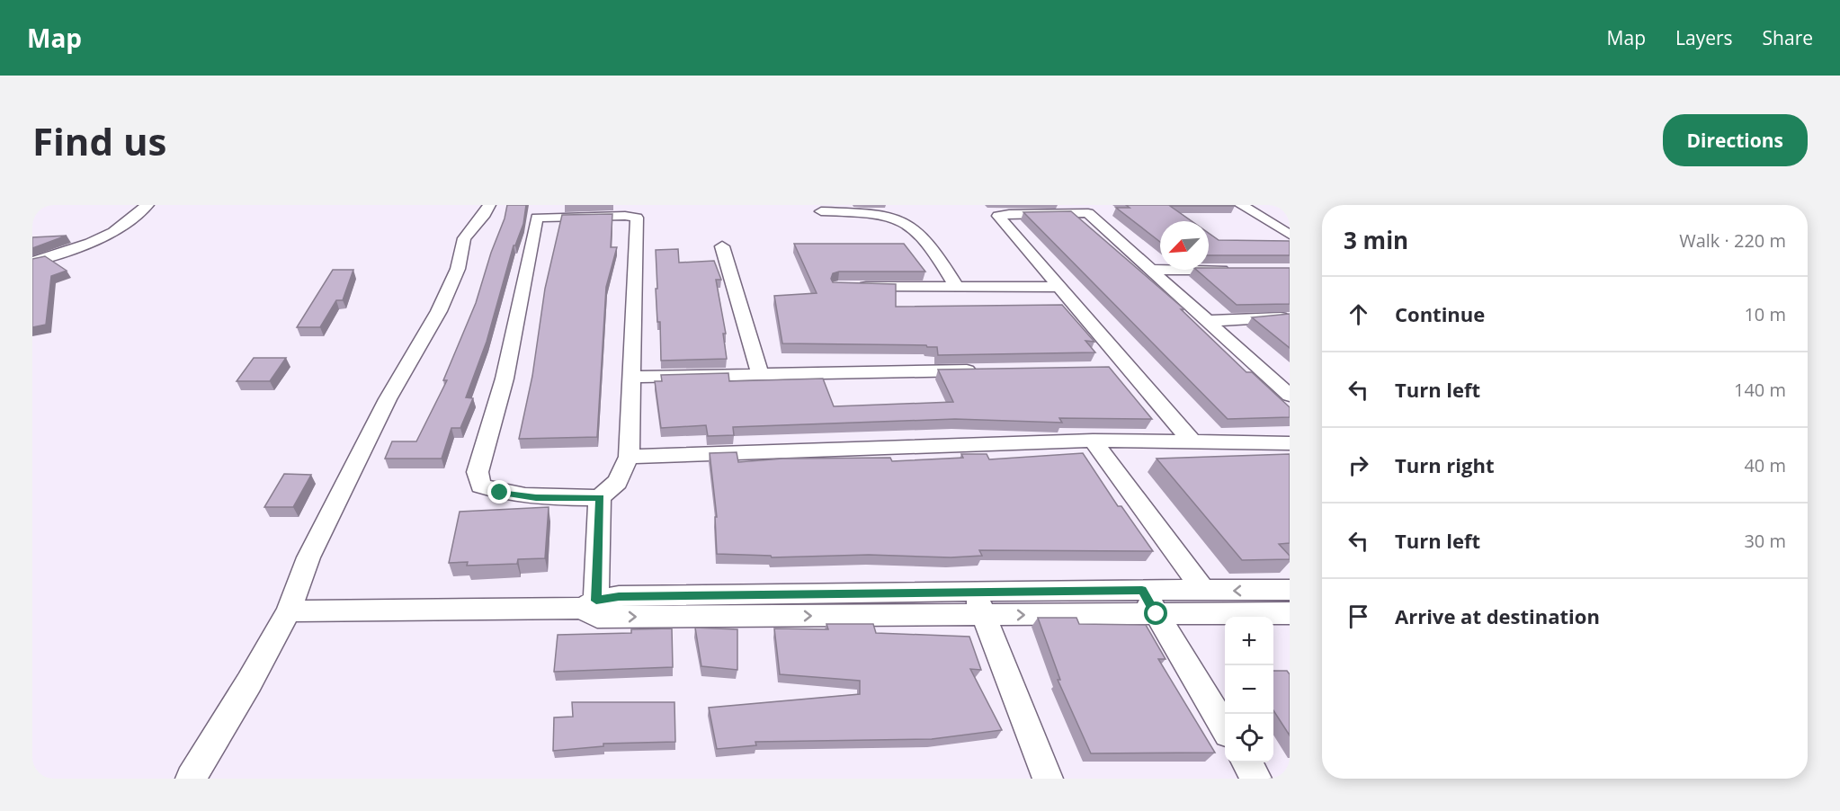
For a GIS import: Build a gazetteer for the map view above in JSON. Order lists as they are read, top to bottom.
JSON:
{
  "north": "bottom left",
  "page": {
    "header": "Map",
    "nav": ["Map", "Layers", "Share"],
    "buttons": "Directions",
    "title": "Find us",
    "heading": ["3 min", "Walk · 220 m"],
    "list": [
      ["Continue", "10 m"],
      ["Turn left", "140 m"],
      ["Turn right", "40 m"],
      ["Turn left", "30 m"],
      "Arrive at destination"
    ],
    "map_buttons": ["+", "−"]
  }
}
